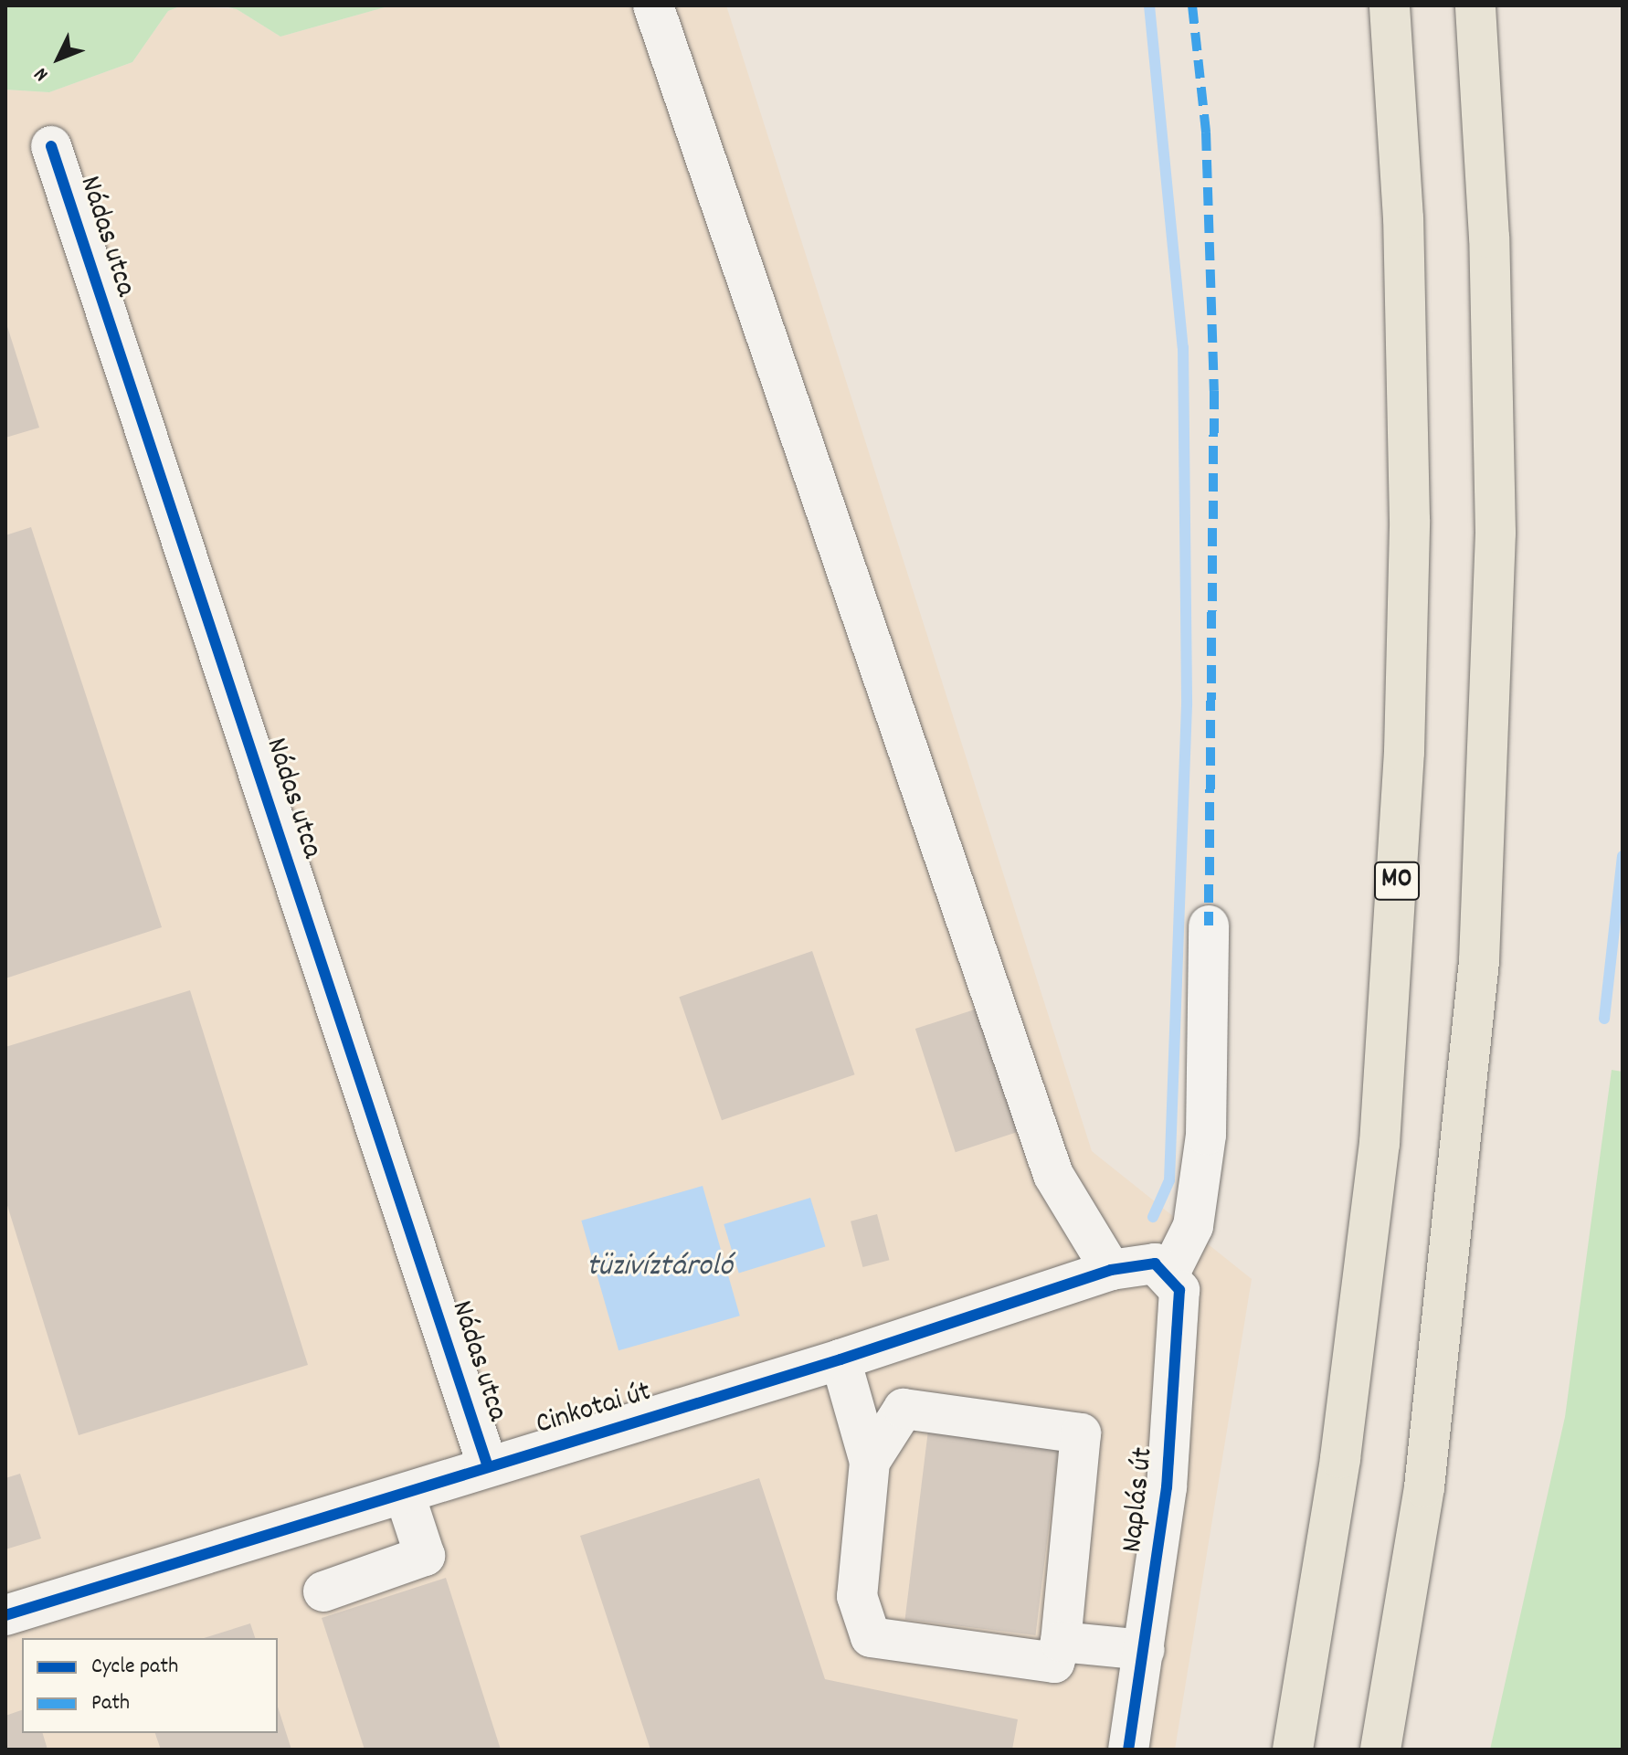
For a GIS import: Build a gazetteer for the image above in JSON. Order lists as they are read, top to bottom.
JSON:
{
  "streets": {
    "highway": ["M0"],
    "street": ["Nádas utca", "Cinkotai út", "Naplás út"]
  },
  "crossings": [
    ["Nádas utca", "Cinkotai út"],
    ["Cinkotai út", "Naplás út"]
  ],
  "water": ["tüzivíztároló"],
  "legend": ["Cycle path", "Path"],
  "north": "bottom left"
}
